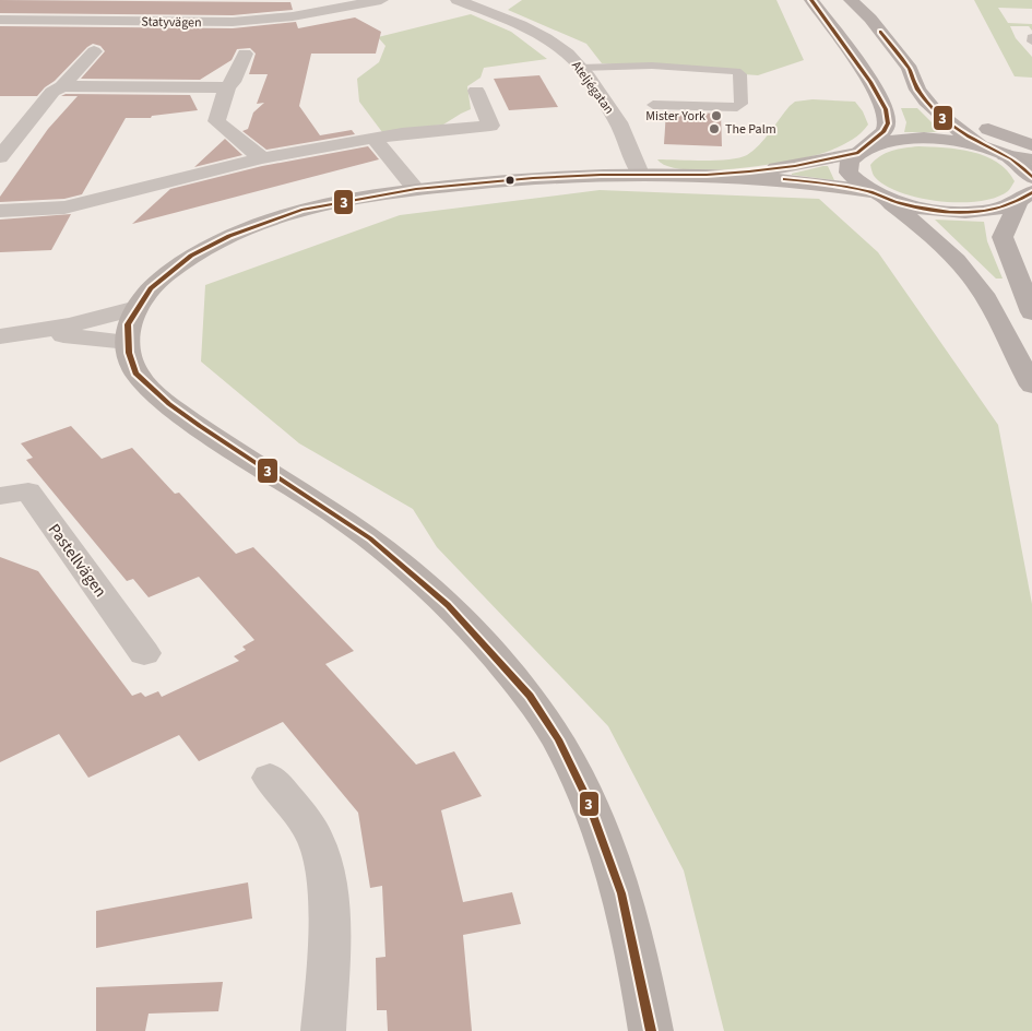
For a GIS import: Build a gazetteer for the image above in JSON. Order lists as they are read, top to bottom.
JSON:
{
  "streets": {
    "street": ["Statyvägen", "Ateljégatan", "Pastellvägen"]
  },
  "places": ["Mister York", "The Palm"],
  "lines": ["transit line 3"]
}
